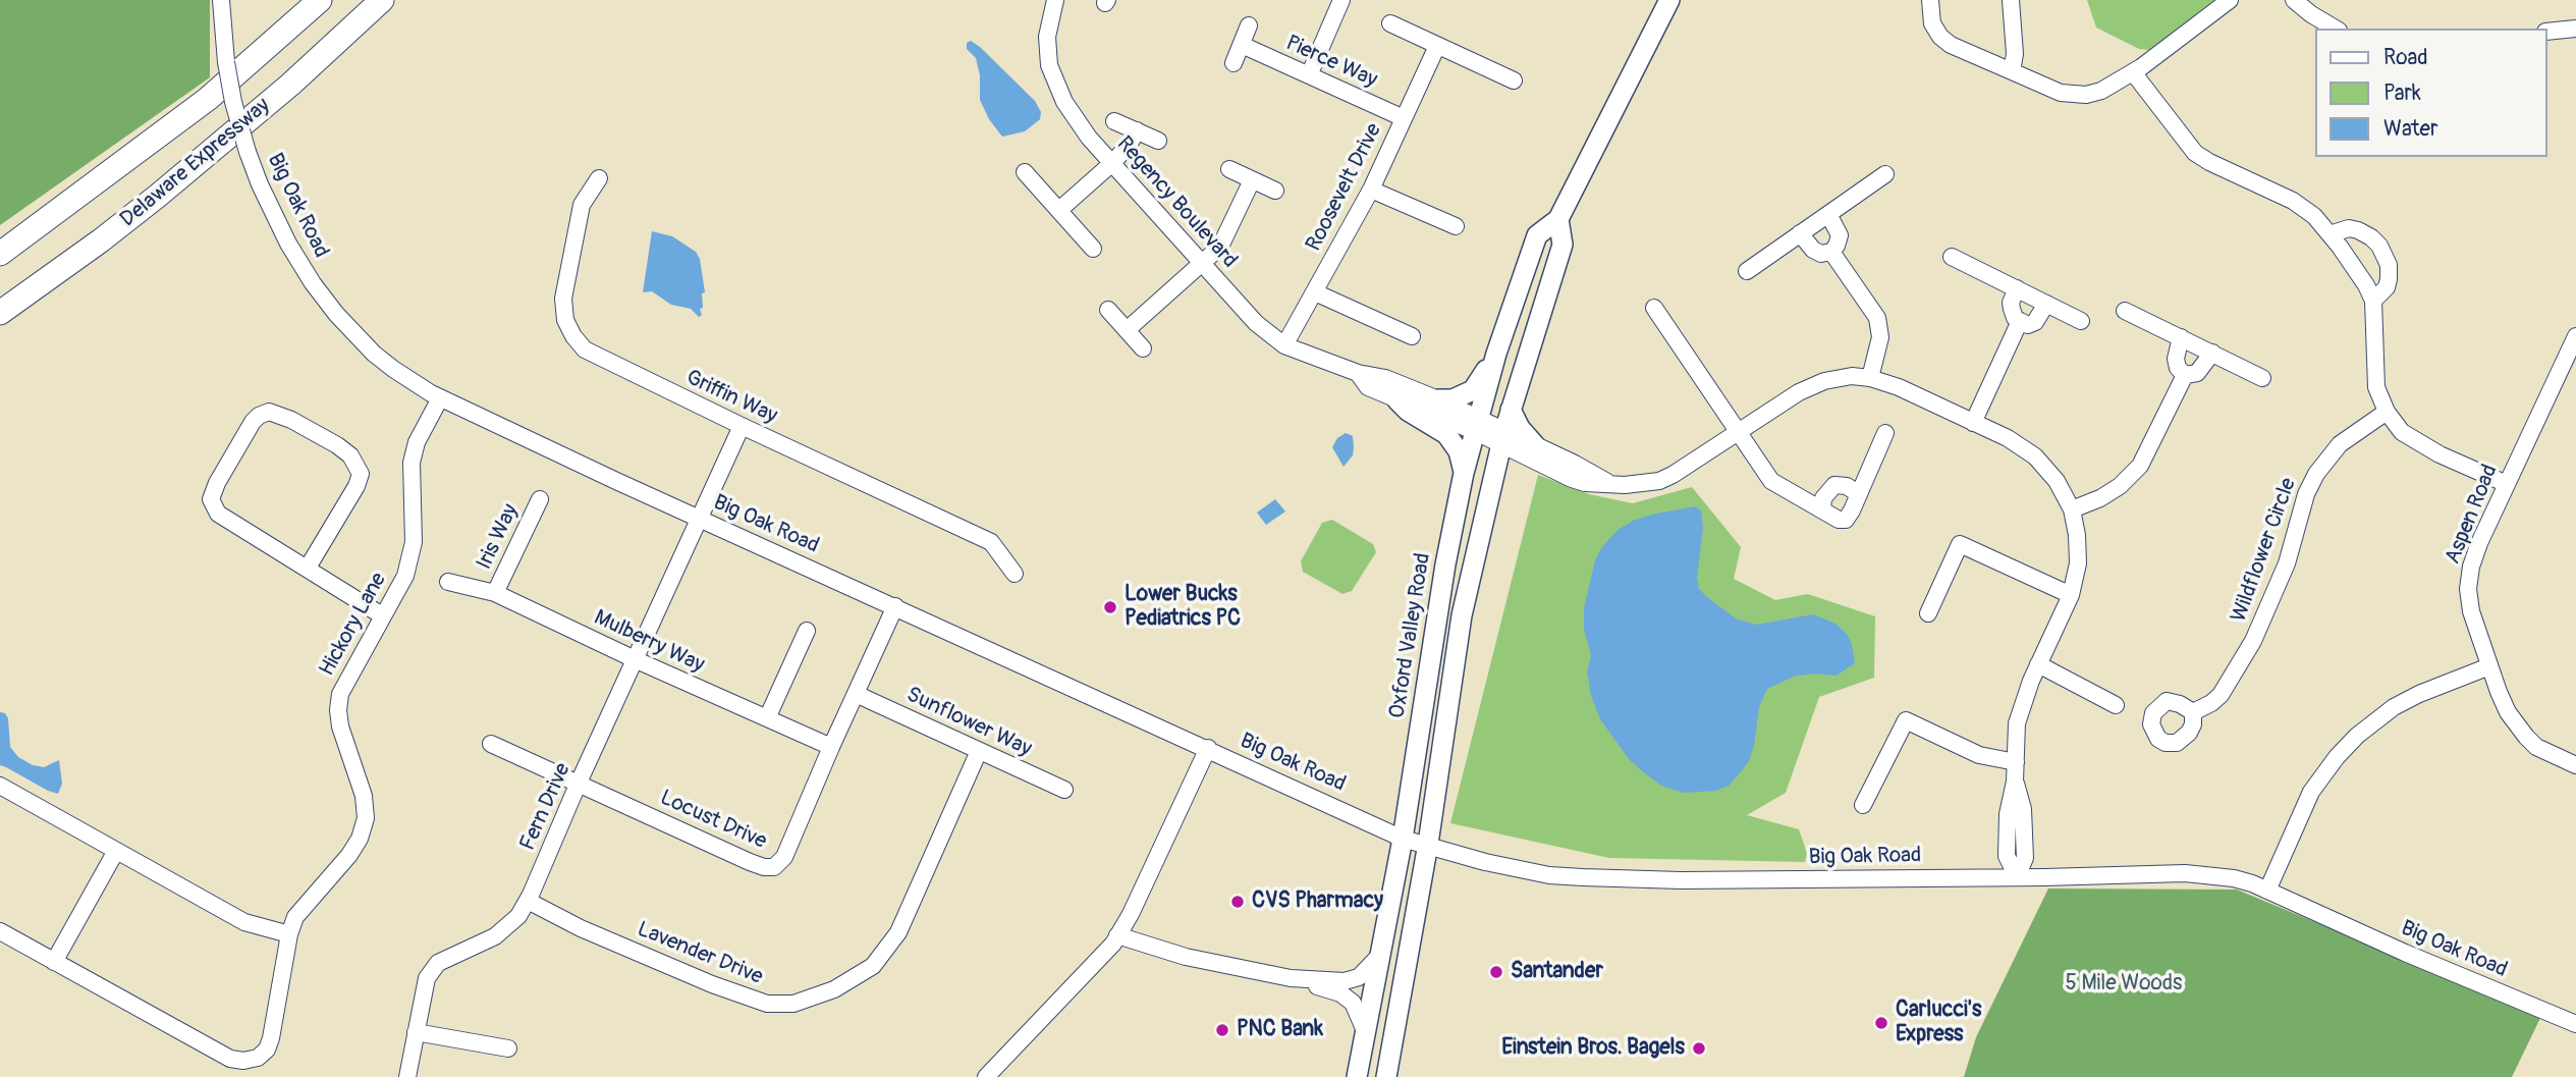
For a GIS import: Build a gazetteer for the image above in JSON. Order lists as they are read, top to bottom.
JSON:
{
  "streets": {
    "highway": ["Delaware Expressway"],
    "main road": ["Oxford Valley Road"],
    "street": [
      "Pierce Way",
      "Roosevelt Drive",
      "Regency Boulevard",
      "Big Oak Road",
      "Griffin Way",
      "Aspen Road",
      "Iris Way",
      "Wildflower Circle",
      "Hickory Lane",
      "Mulberry Way",
      "Sunflower Way",
      "Fern Drive",
      "Locust Drive",
      "Lavender Drive"
    ]
  },
  "crossings": [
    ["Pierce Way", "Roosevelt Drive"],
    ["Roosevelt Drive", "Regency Boulevard"],
    ["Regency Boulevard", "Oxford Valley Road"],
    ["Big Oak Road", "Hickory Lane"],
    ["Big Oak Road", "Oxford Valley Road"],
    ["Big Oak Road", "Fern Drive"],
    ["Big Oak Road", "Locust Drive"],
    ["Griffin Way", "Fern Drive"],
    ["Iris Way", "Mulberry Way"],
    ["Mulberry Way", "Fern Drive"],
    ["Mulberry Way", "Locust Drive"],
    ["Sunflower Way", "Locust Drive"],
    ["Sunflower Way", "Lavender Drive"],
    ["Fern Drive", "Locust Drive"],
    ["Fern Drive", "Lavender Drive"]
  ],
  "parks": ["5 Mile Woods"],
  "places": [
    "Lower Bucks Pediatrics PC",
    "CVS Pharmacy",
    "Santander",
    "Carlucci's Express",
    "PNC Bank",
    "Einstein Bros. Bagels"
  ],
  "legend": ["Road", "Park", "Water"]
}
